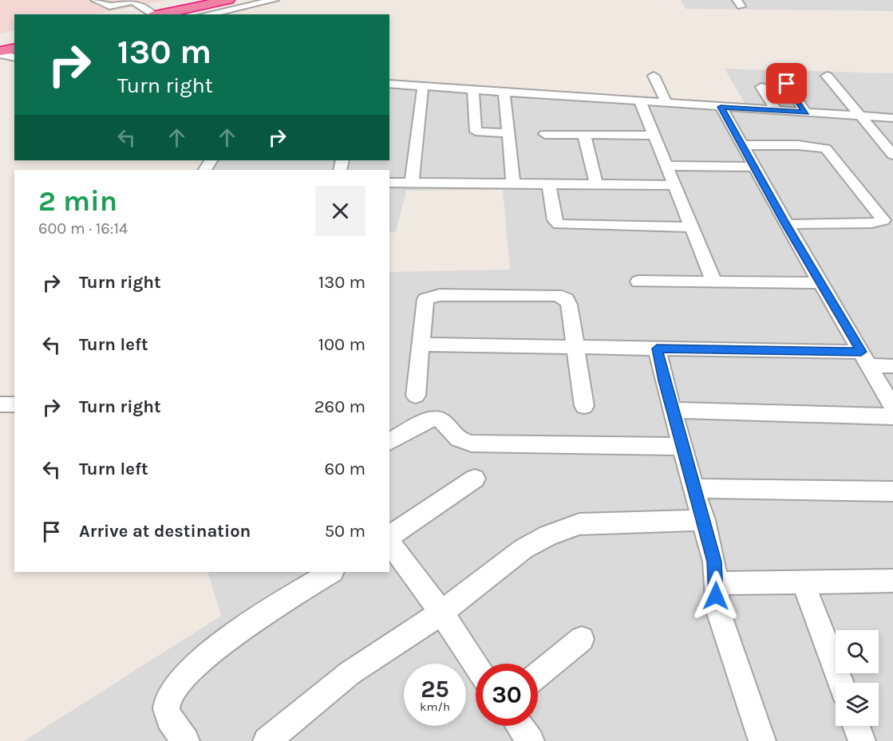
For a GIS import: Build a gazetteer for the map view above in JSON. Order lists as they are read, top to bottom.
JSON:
{
  "page": {
    "turn": ["130 m", "Turn right"],
    "heading": ["2 min", "600 m · 16:14"],
    "list": [
      {
        "name": "Turn right",
        "value": "130 m"
      },
      {
        "name": "Turn left",
        "value": "100 m"
      },
      {
        "name": "Turn right",
        "value": "260 m"
      },
      {
        "name": "Turn left",
        "value": "60 m"
      },
      {
        "name": "Arrive at destination",
        "value": "50 m"
      }
    ],
    "speed": "25 km/h",
    "limit": "30"
  }
}
